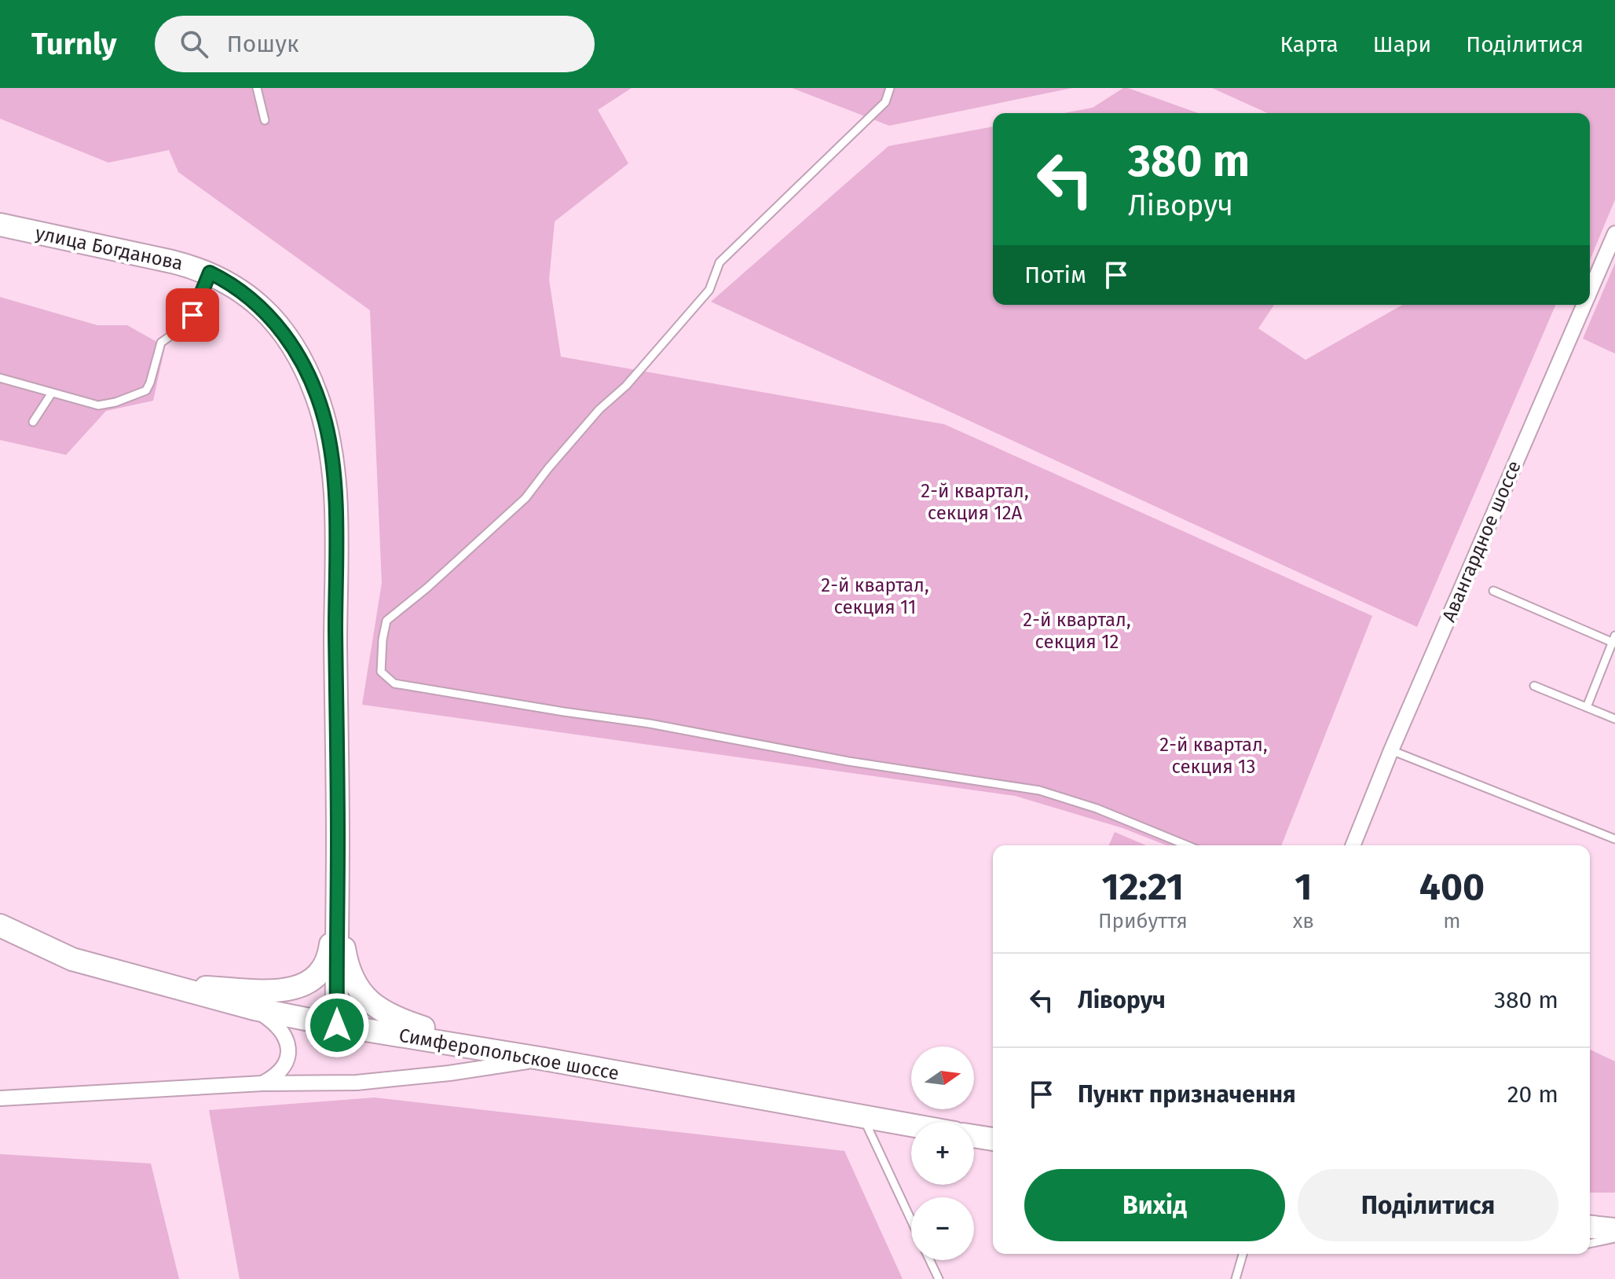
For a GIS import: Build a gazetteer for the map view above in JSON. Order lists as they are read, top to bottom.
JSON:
{
  "streets": {
    "main road": ["улица Богданова", "Симферопольское шоссе"],
    "street": ["Авангардное шоссе"]
  },
  "crossings": [
    ["улица Богданова", "Симферопольское шоссе"]
  ],
  "parks": [
    "2-й квартал, секция 12А",
    "2-й квартал, секция 11",
    "2-й квартал, секция 12",
    "2-й квартал, секция 13"
  ],
  "north": "right",
  "page": {
    "header": "Turnly",
    "search": "Пошук",
    "nav": ["Карта", "Шари", "Поділитися"],
    "turn": ["380 m", "Ліворуч"],
    "then": "Потім",
    "eta": [
      "12:21",
      "Прибуття",
      "1",
      "хв",
      "400",
      "m"
    ],
    "list": [
      {
        "name": "Ліворуч",
        "value": "380 m"
      },
      {
        "name": "Пункт призначення",
        "value": "20 m"
      }
    ],
    "map_buttons": ["+", "−"],
    "buttons": ["Вихід", "Поділитися"]
  }
}
